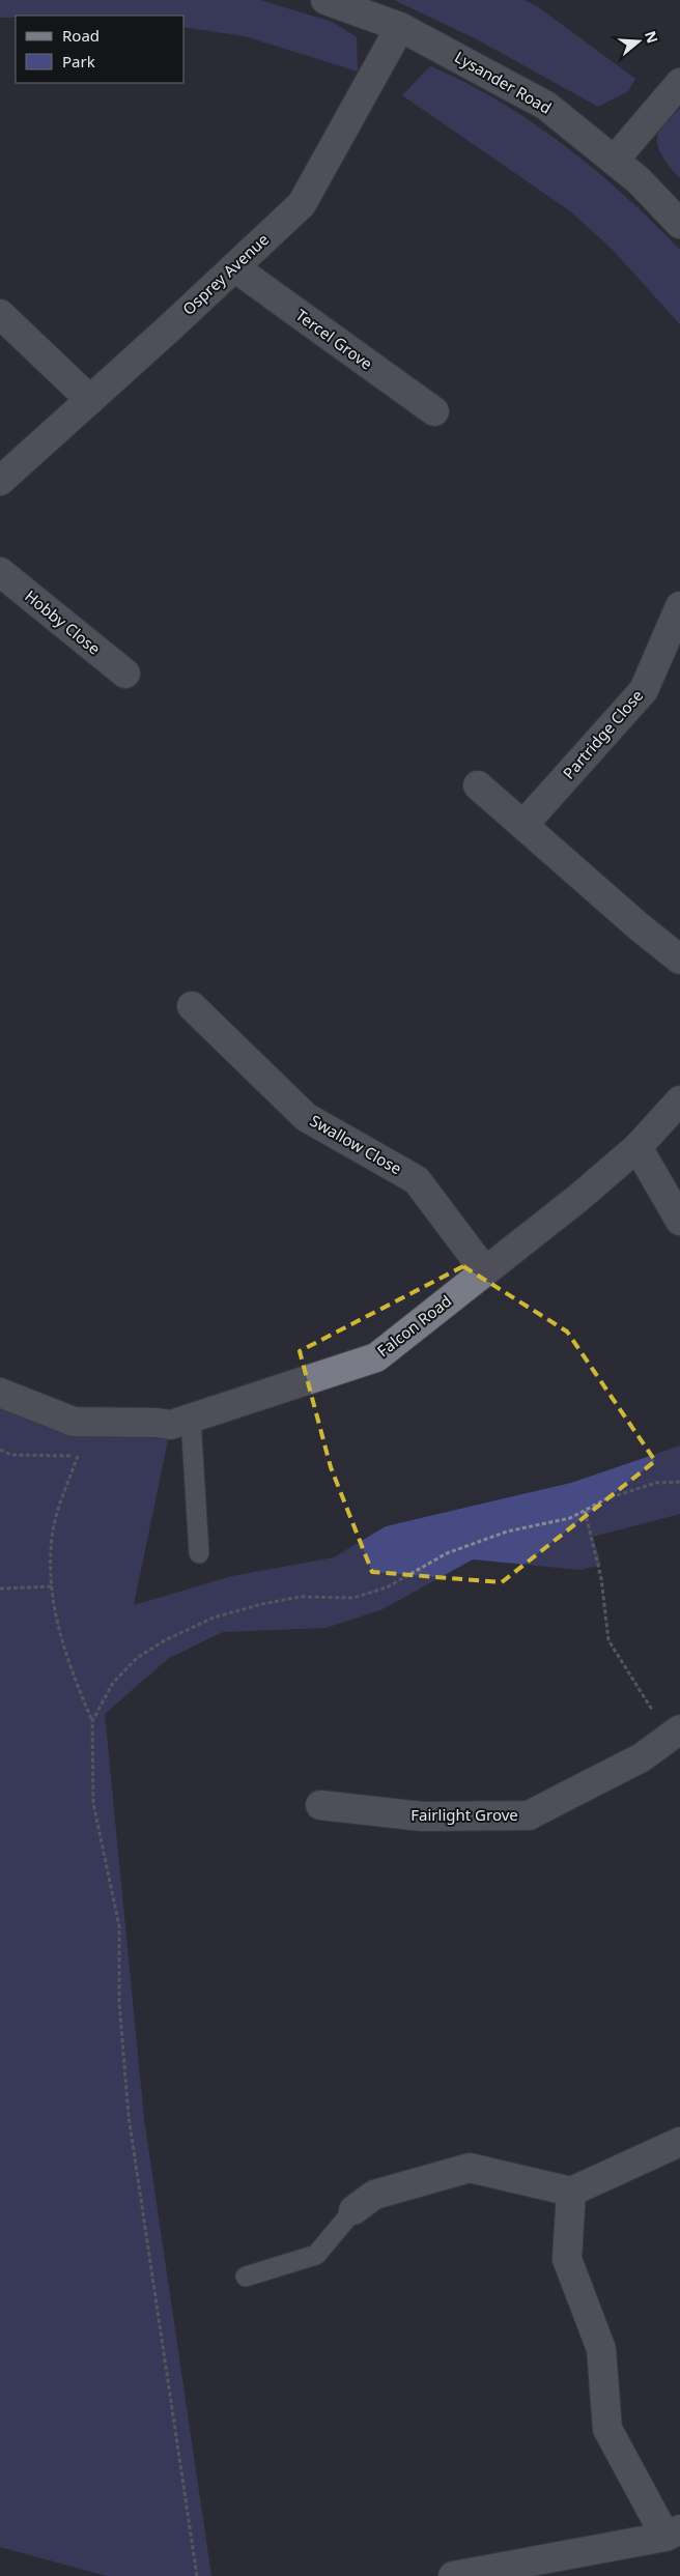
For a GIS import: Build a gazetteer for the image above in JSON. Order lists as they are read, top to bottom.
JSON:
{
  "streets": {
    "street": [
      "Lysander Road",
      "Osprey Avenue",
      "Tercel Grove",
      "Hobby Close",
      "Partridge Close",
      "Swallow Close",
      "Falcon Road",
      "Fairlight Grove"
    ]
  },
  "crossings": [
    ["Lysander Road", "Osprey Avenue"],
    ["Osprey Avenue", "Tercel Grove"],
    ["Swallow Close", "Falcon Road"]
  ],
  "legend": ["Road", "Park"],
  "north": "right"
}
